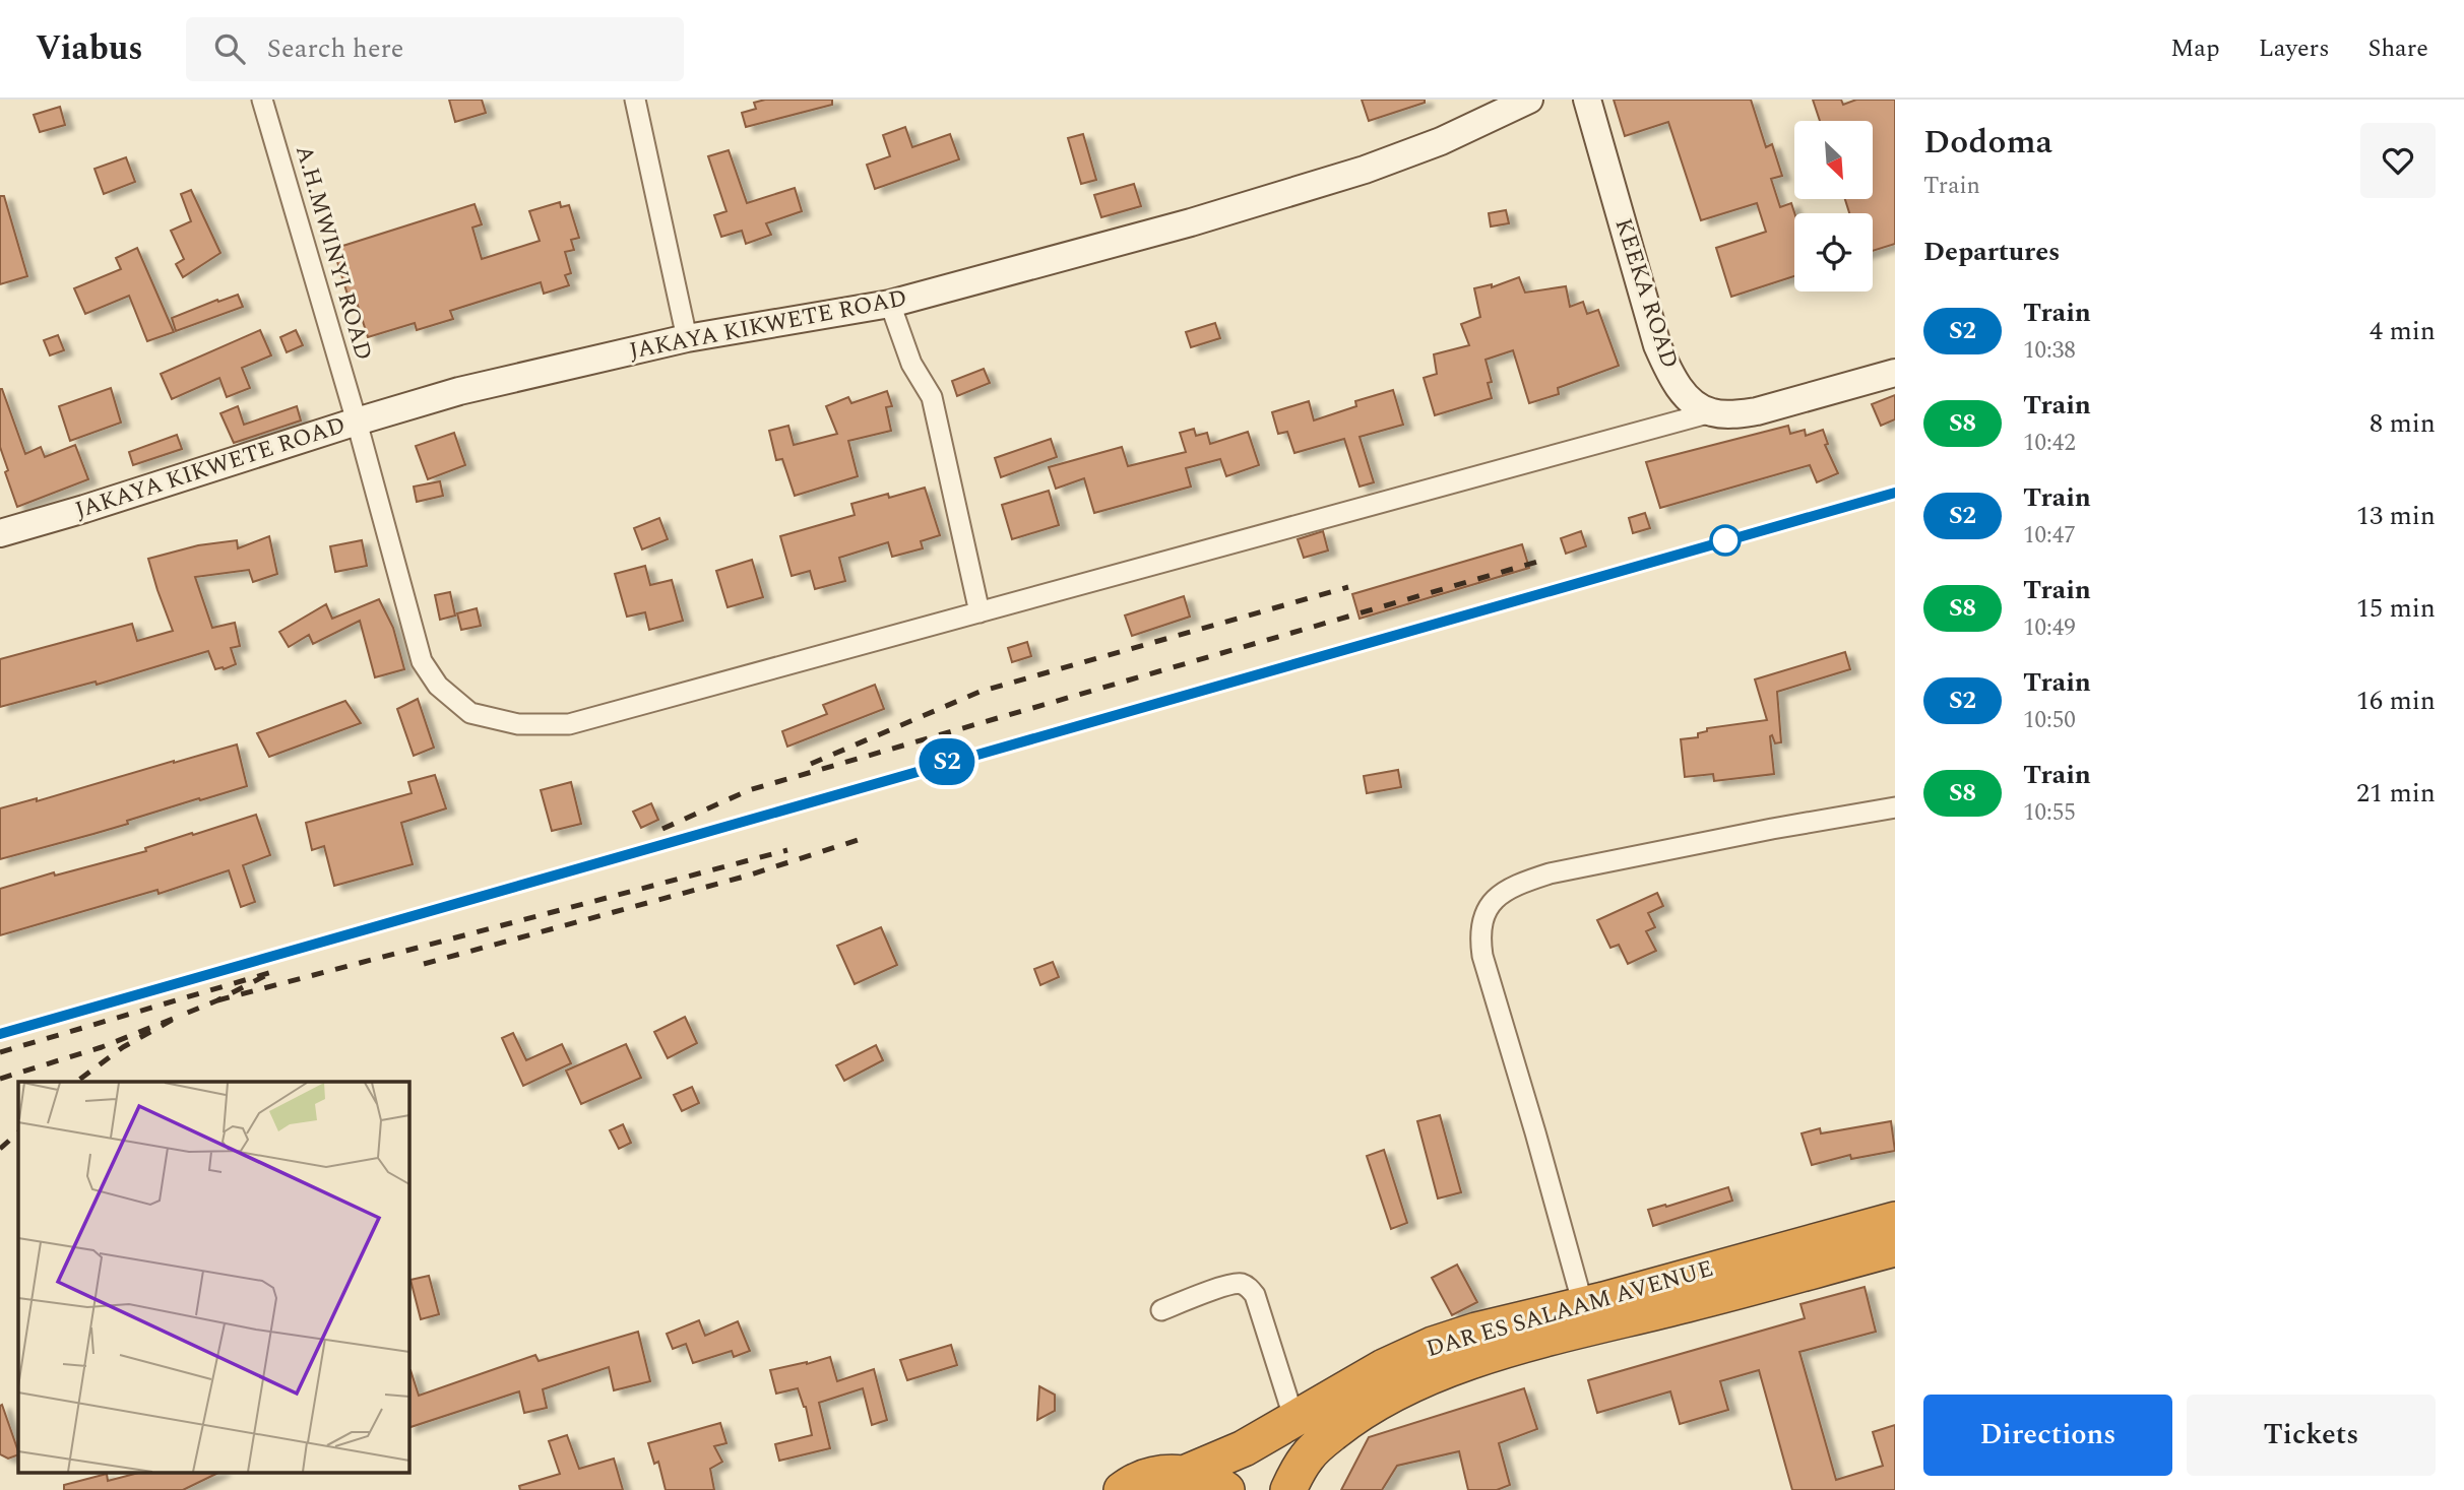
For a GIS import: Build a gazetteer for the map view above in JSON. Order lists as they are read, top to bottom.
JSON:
{
  "streets": {
    "highway": ["DAR ES SALAAM AVENUE"],
    "main road": ["KEEKA ROAD", "JAKAYA KIKWETE ROAD"],
    "street": ["A.H.MWINYI ROAD"]
  },
  "crossings": [
    ["A.H.MWINYI ROAD", "KEEKA ROAD"],
    ["A.H.MWINYI ROAD", "JAKAYA KIKWETE ROAD"]
  ],
  "north": "bottom right",
  "page": {
    "header": "Viabus",
    "search": "Search here",
    "nav": ["Map", "Layers", "Share"],
    "on_map": "S2",
    "heading": [
      ["Dodoma", "Train"],
      "Departures"
    ],
    "list": [
      {
        "mark": "S2",
        "name": "Train",
        "note": "10:38",
        "value": "4 min"
      },
      {
        "mark": "S8",
        "name": "Train",
        "note": "10:42",
        "value": "8 min"
      },
      {
        "mark": "S2",
        "name": "Train",
        "note": "10:47",
        "value": "13 min"
      },
      {
        "mark": "S8",
        "name": "Train",
        "note": "10:49",
        "value": "15 min"
      },
      {
        "mark": "S2",
        "name": "Train",
        "note": "10:50",
        "value": "16 min"
      },
      {
        "mark": "S8",
        "name": "Train",
        "note": "10:55",
        "value": "21 min"
      }
    ],
    "buttons": ["Directions", "Tickets"]
  }
}
